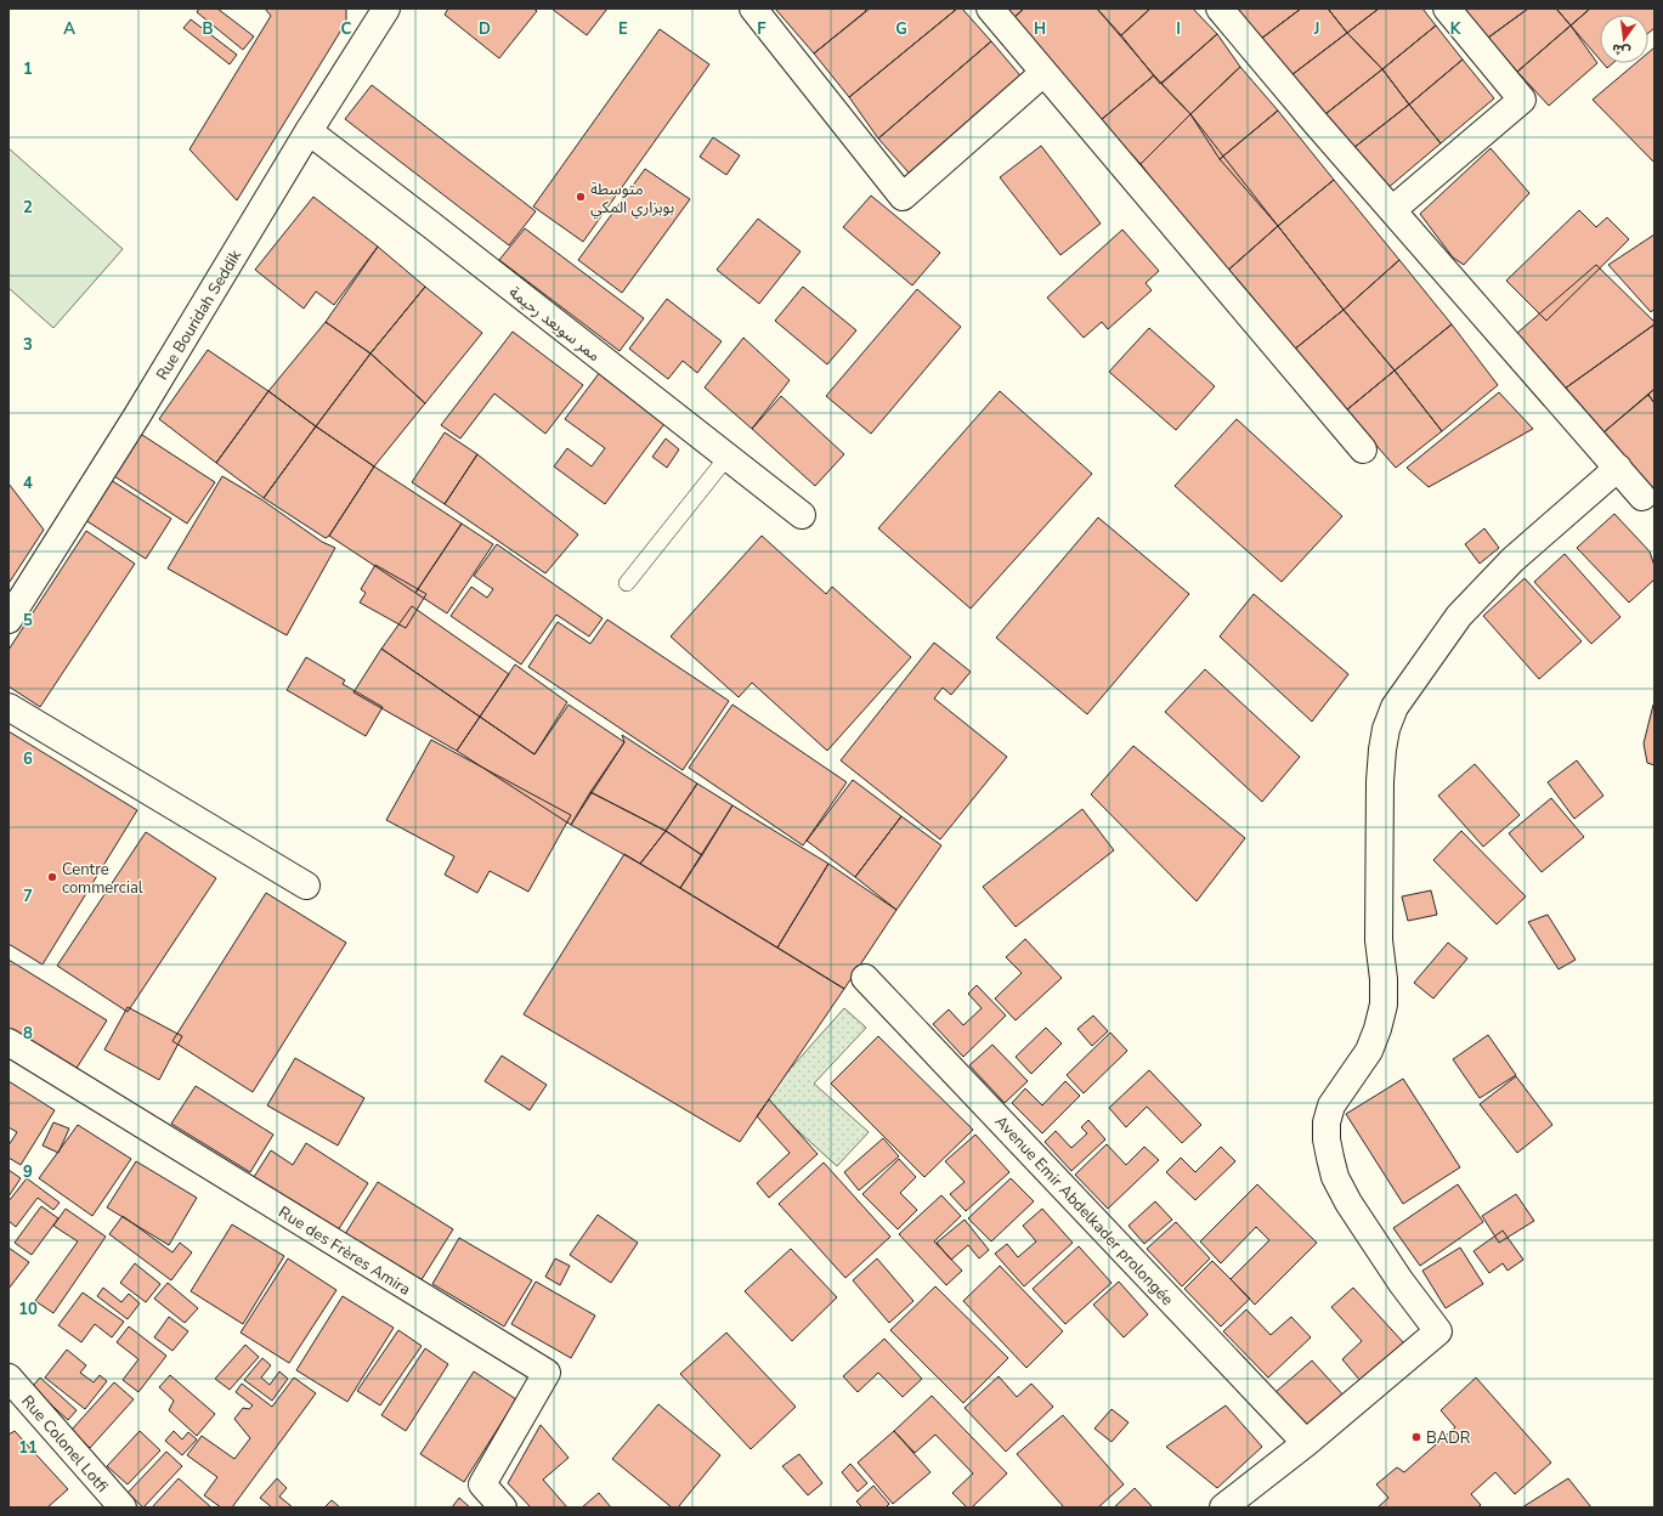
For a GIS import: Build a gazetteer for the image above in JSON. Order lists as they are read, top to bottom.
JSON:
{
  "streets": {
    "street": [
      "Rue Bouridah Seddik",
      "ممر سويعد رحيمة",
      "Avenue Emir Abdelkader prolongée",
      "Rue des Frères Amira",
      "Rue Colonel Lotfi"
    ]
  },
  "crossings": [
    ["Rue Bouridah Seddik", "ممر سويعد رحيمة"]
  ],
  "places": ["متوسطة بوبزاري المكي", "Centre commercial", "BADR"],
  "north": "bottom",
  "grid": {
    "columns": [
      "A",
      "B",
      "C",
      "D",
      "E",
      "F",
      "G",
      "H",
      "I",
      "J",
      "K"
    ],
    "rows": [
      "1",
      "2",
      "3",
      "4",
      "5",
      "6",
      "7",
      "8",
      "9",
      "10",
      "11"
    ]
  }
}
